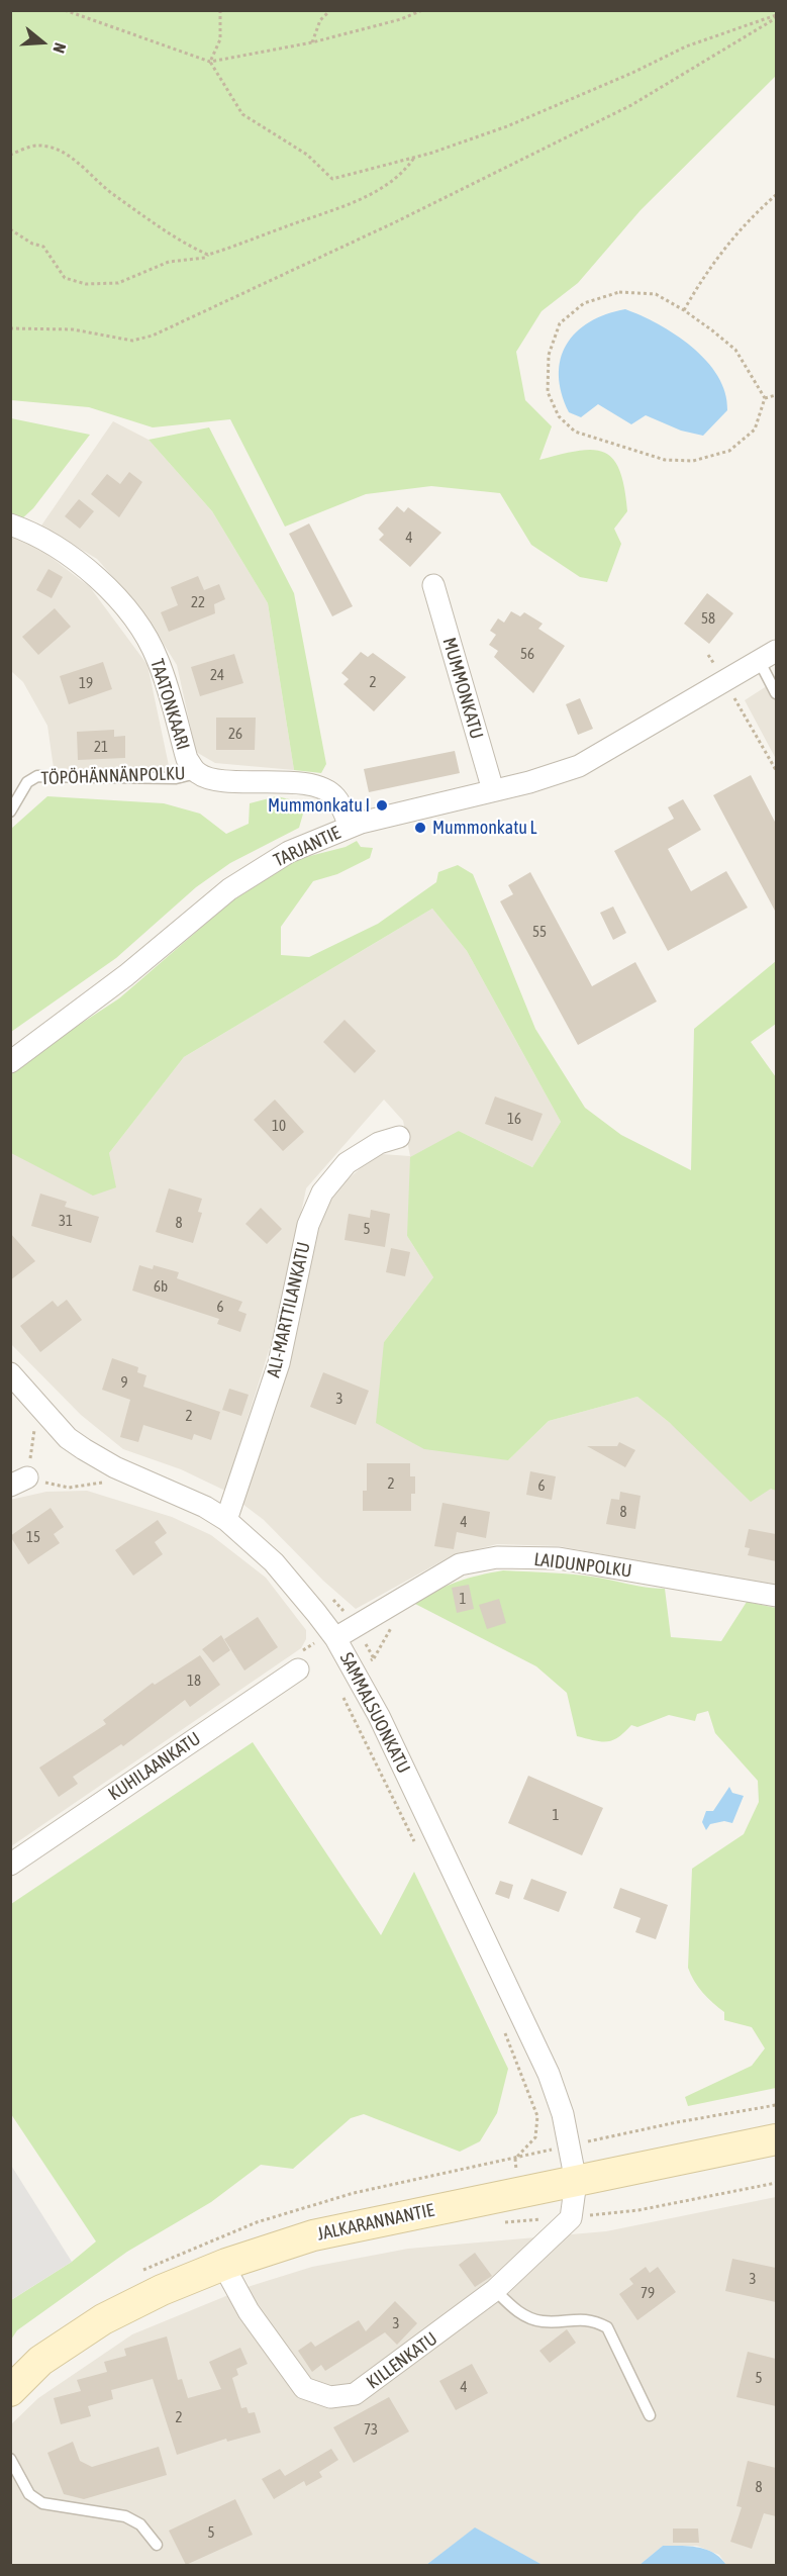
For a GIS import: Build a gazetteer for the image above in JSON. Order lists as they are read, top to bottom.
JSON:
{
  "streets": {
    "main road": ["JALKARANNANTIE"],
    "street": [
      "MUMMONKATU",
      "TAATONKAARI",
      "TARJANTIE",
      "ALI-MARTTILANKATU",
      "LAIDUNPOLKU",
      "SAMMALSUONKATU",
      "KUHILAANKATU",
      "KILLENKATU"
    ],
    "lane": ["TÖPÖHÄNNÄNPOLKU"]
  },
  "crossings": [
    ["MUMMONKATU", "TARJANTIE"],
    ["TAATONKAARI", "TÖPÖHÄNNÄNPOLKU"],
    ["TAATONKAARI", "TARJANTIE"],
    ["ALI-MARTTILANKATU", "SAMMALSUONKATU"],
    ["LAIDUNPOLKU", "SAMMALSUONKATU"],
    ["SAMMALSUONKATU", "JALKARANNANTIE"],
    ["JALKARANNANTIE", "KILLENKATU"]
  ],
  "places": ["Mummonkatu I", "Mummonkatu L"],
  "house_numbers": [
    "4",
    "22",
    "58",
    "56",
    "24",
    "2",
    "19",
    "26",
    "21",
    "55",
    "16",
    "10",
    "31",
    "8",
    "5",
    "6b",
    "6",
    "9",
    "3",
    "2",
    "2",
    "6",
    "8",
    "4",
    "15",
    "1",
    "18",
    "1",
    "3",
    "79",
    "3",
    "5",
    "4",
    "2",
    "73",
    "8",
    "5"
  ],
  "north": "right"
}
